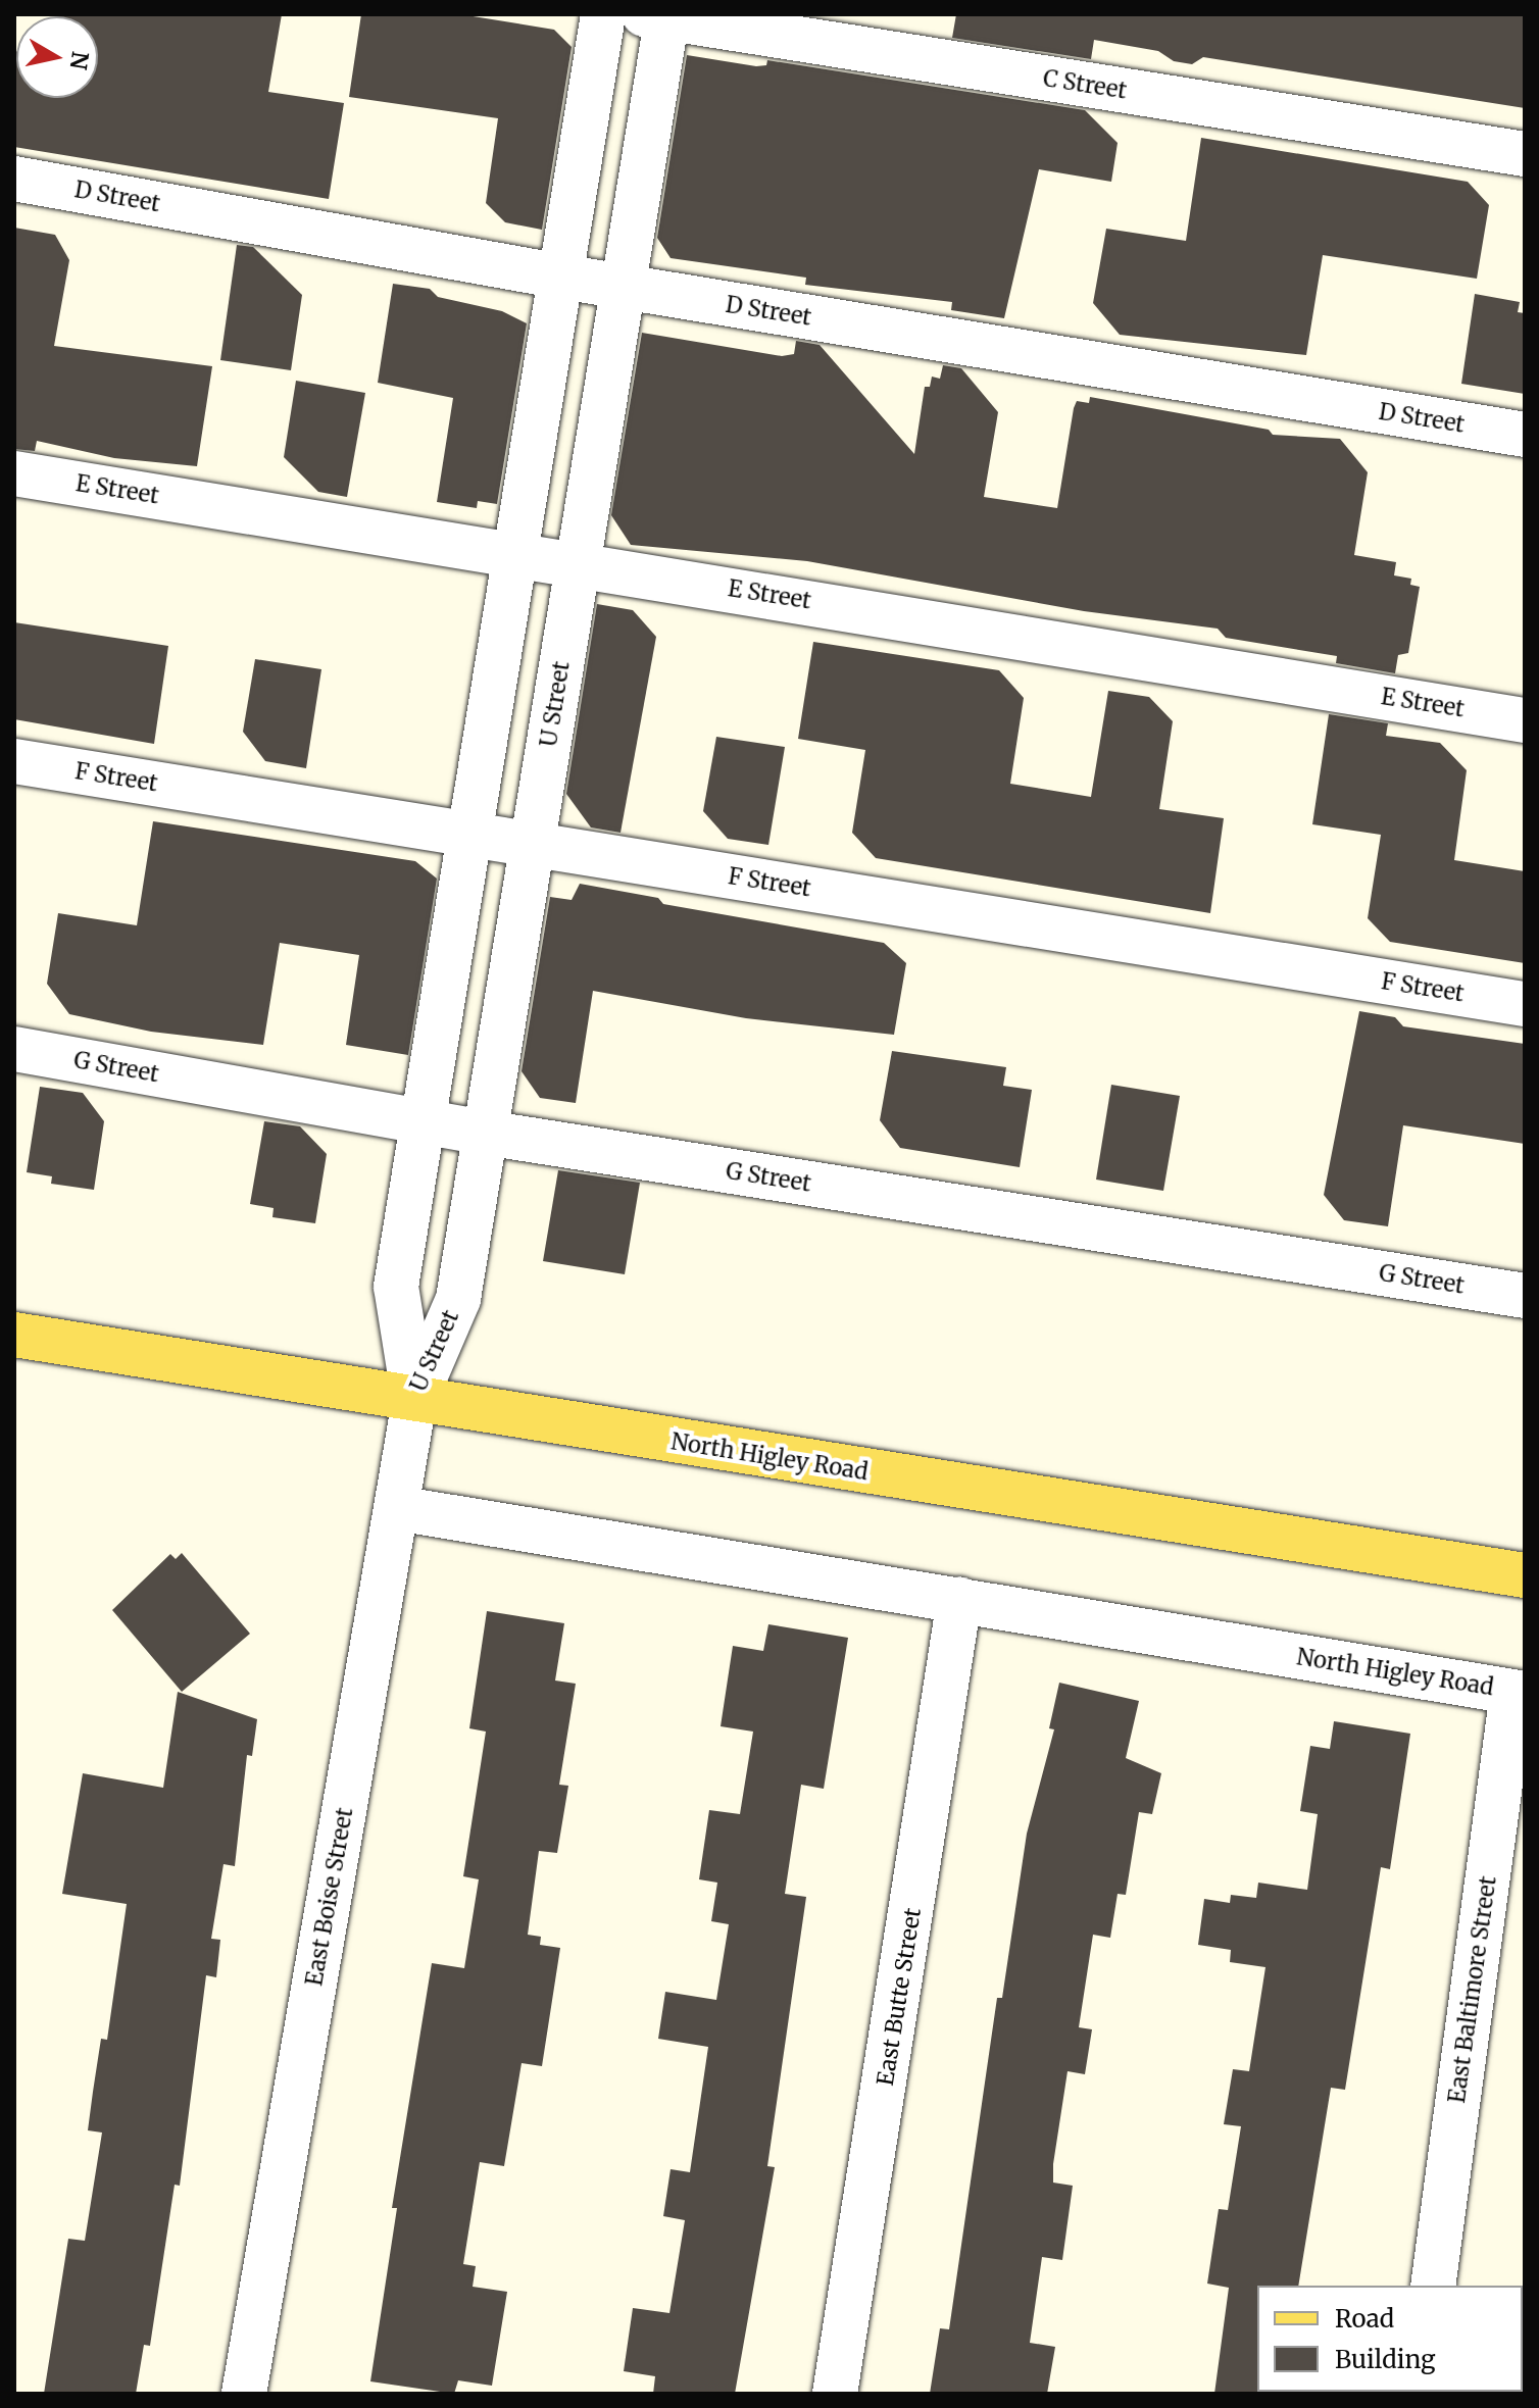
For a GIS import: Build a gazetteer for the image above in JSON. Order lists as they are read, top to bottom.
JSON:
{
  "streets": {
    "main road": ["North Higley Road"],
    "street": [
      "C Street",
      "D Street",
      "E Street",
      "U Street",
      "F Street",
      "G Street",
      "East Boise Street",
      "East Baltimore Street",
      "East Butte Street"
    ]
  },
  "crossings": [
    ["C Street", "U Street"],
    ["D Street", "U Street"],
    ["E Street", "U Street"],
    ["U Street", "F Street"],
    ["U Street", "G Street"],
    ["U Street", "North Higley Road"],
    ["U Street", "East Boise Street"],
    ["North Higley Road", "East Boise Street"],
    ["North Higley Road", "East Baltimore Street"],
    ["North Higley Road", "East Butte Street"]
  ],
  "legend": ["Road", "Building"],
  "north": "right"
}
